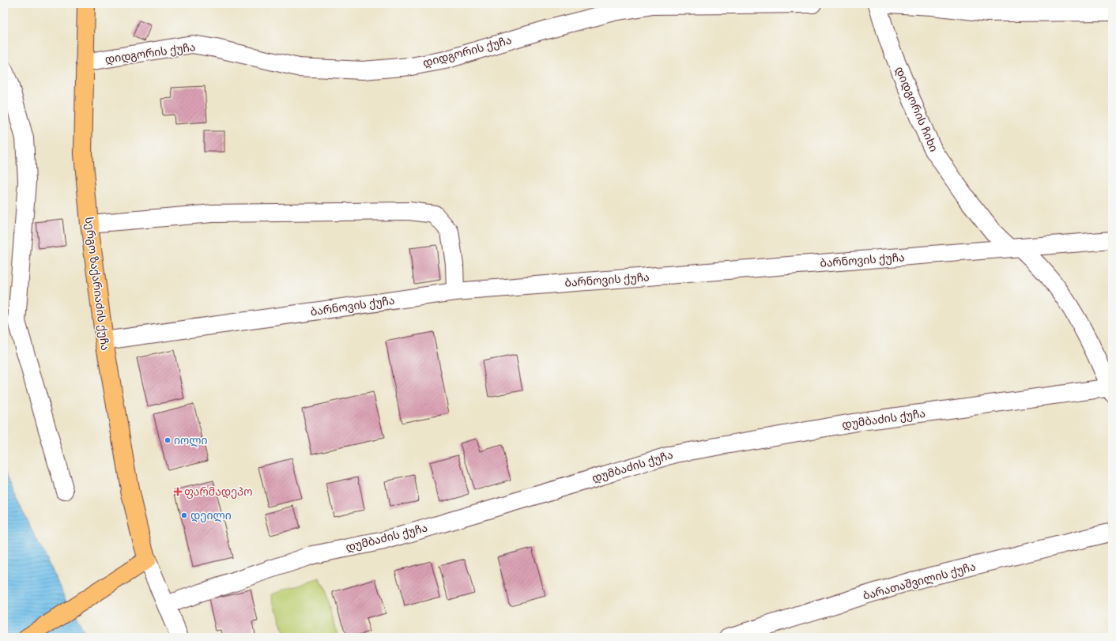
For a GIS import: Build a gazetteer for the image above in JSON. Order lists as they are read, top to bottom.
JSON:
{
  "streets": {
    "main road": ["სერგო ზაქარიაძის ქუჩა"],
    "street": [
      "დიდგორის ქუჩა",
      "დიდგორის ჩიხი",
      "ბარნოვის ქუჩა",
      "დუმბაძის ქუჩა",
      "ბარათაშვილის ქუჩა"
    ]
  },
  "crossings": [
    ["დიდგორის ქუჩა", "სერგო ზაქარიაძის ქუჩა"],
    ["დიდგორის ჩიხი", "ბარნოვის ქუჩა"],
    ["დიდგორის ჩიხი", "დუმბაძის ქუჩა"],
    ["ბარნოვის ქუჩა", "სერგო ზაქარიაძის ქუჩა"]
  ],
  "places": {
    "other": ["იოლი", "დეილი"],
    "health": ["ფარმადეპო"]
  }
}
